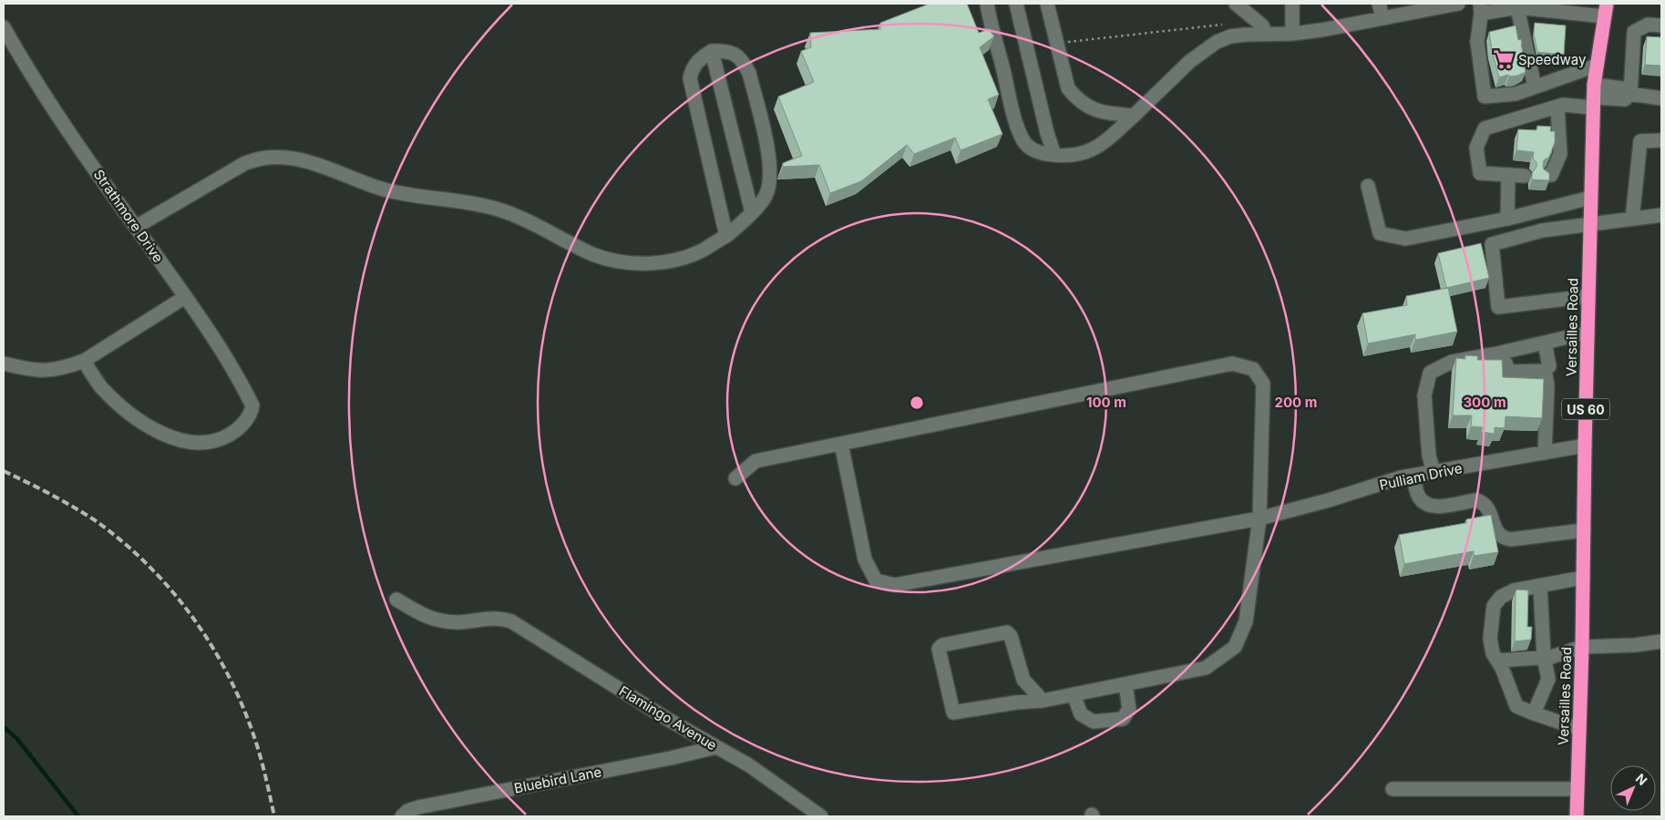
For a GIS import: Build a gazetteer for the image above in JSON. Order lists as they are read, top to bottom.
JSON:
{
  "streets": {
    "highway": ["Versailles Road", "US 60"],
    "street": [
      "Strathmore Drive",
      "Pulliam Drive",
      "Flamingo Avenue",
      "Bluebird Lane"
    ]
  },
  "crossings": [
    ["Versailles Road", "Pulliam Drive"],
    ["Flamingo Avenue", "Bluebird Lane"]
  ],
  "places": {
    "supermarket": ["Speedway"]
  },
  "north": "top right",
  "rings": ["100 m", "200 m", "300 m"]
}
